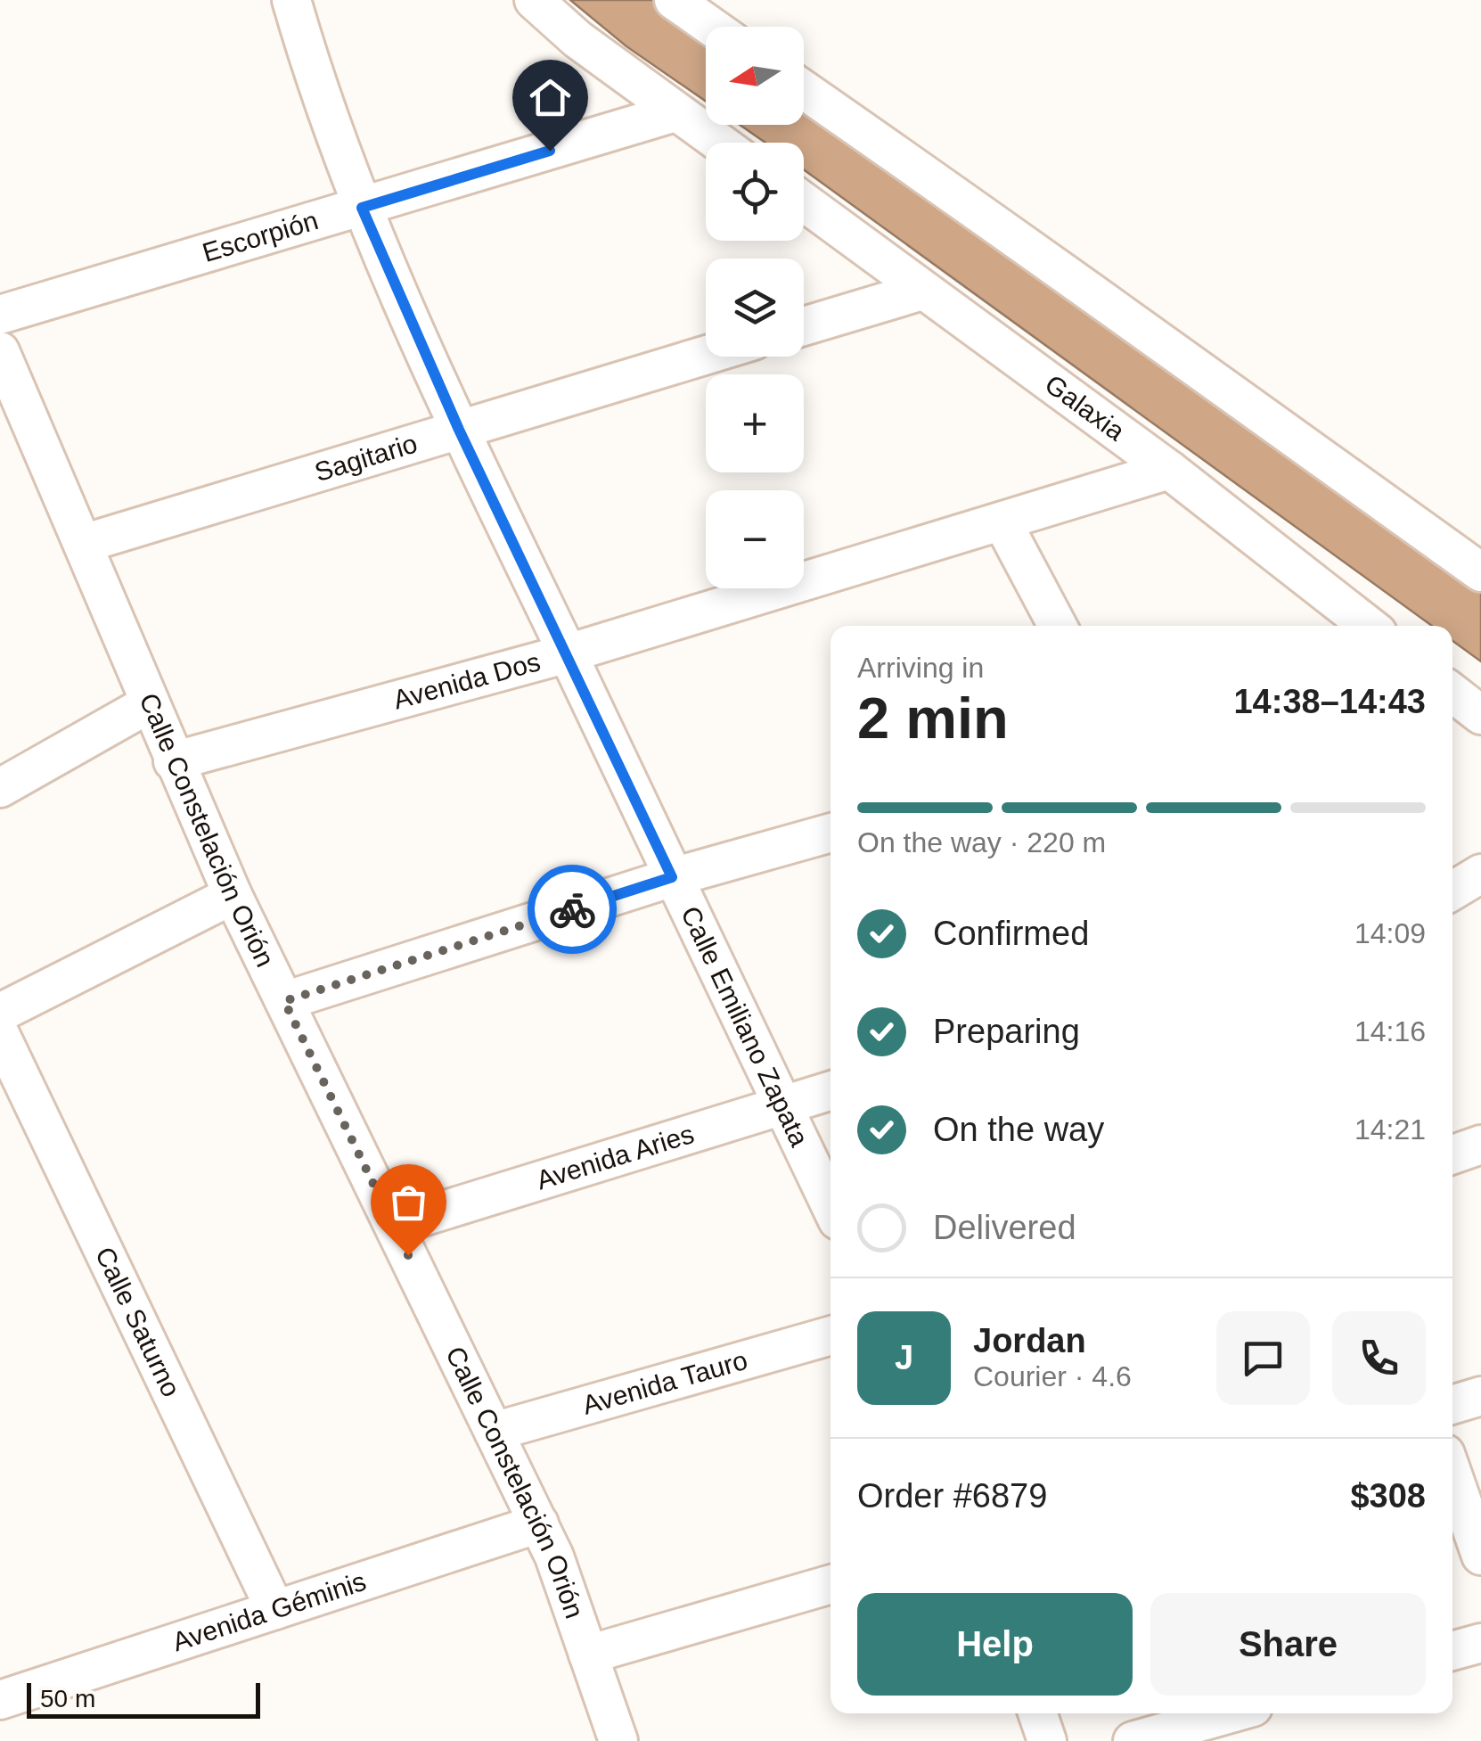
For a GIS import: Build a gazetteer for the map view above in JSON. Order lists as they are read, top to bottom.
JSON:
{
  "streets": {
    "street": [
      "Escorpión",
      "Galaxia",
      "Sagitario",
      "Avenida Dos",
      "Calle Constelación Orión",
      "Calle Emiliano Zapata",
      "Avenida Aries",
      "Calle Saturno",
      "Avenida Tauro",
      "Avenida Géminis"
    ]
  },
  "crossings": [
    ["Escorpión", "Calle Emiliano Zapata"],
    ["Galaxia", "Avenida Dos"],
    ["Sagitario", "Calle Constelación Orión"],
    ["Sagitario", "Calle Emiliano Zapata"],
    ["Avenida Dos", "Calle Constelación Orión"],
    ["Avenida Dos", "Calle Emiliano Zapata"],
    ["Calle Constelación Orión", "Avenida Aries"],
    ["Calle Constelación Orión", "Avenida Tauro"],
    ["Calle Constelación Orión", "Avenida Géminis"],
    ["Calle Emiliano Zapata", "Avenida Aries"],
    ["Calle Saturno", "Avenida Géminis"]
  ],
  "scale_bar": "50 m",
  "north": "left",
  "page": {
    "map_buttons": ["+", "−"],
    "heading": ["2 min", "Arriving in", "14:38–14:43"],
    "panel": [
      "Jordan",
      "Courier · 4.6",
      "Order #6879",
      "$308"
    ],
    "bar": "On the way · 220 m",
    "list": [
      ["Confirmed", "14:09"],
      ["Preparing", "14:16"],
      ["On the way", "14:21"],
      "Delivered"
    ],
    "round": "J",
    "buttons": ["Help", "Share"],
    "scale": "50 m"
  }
}
